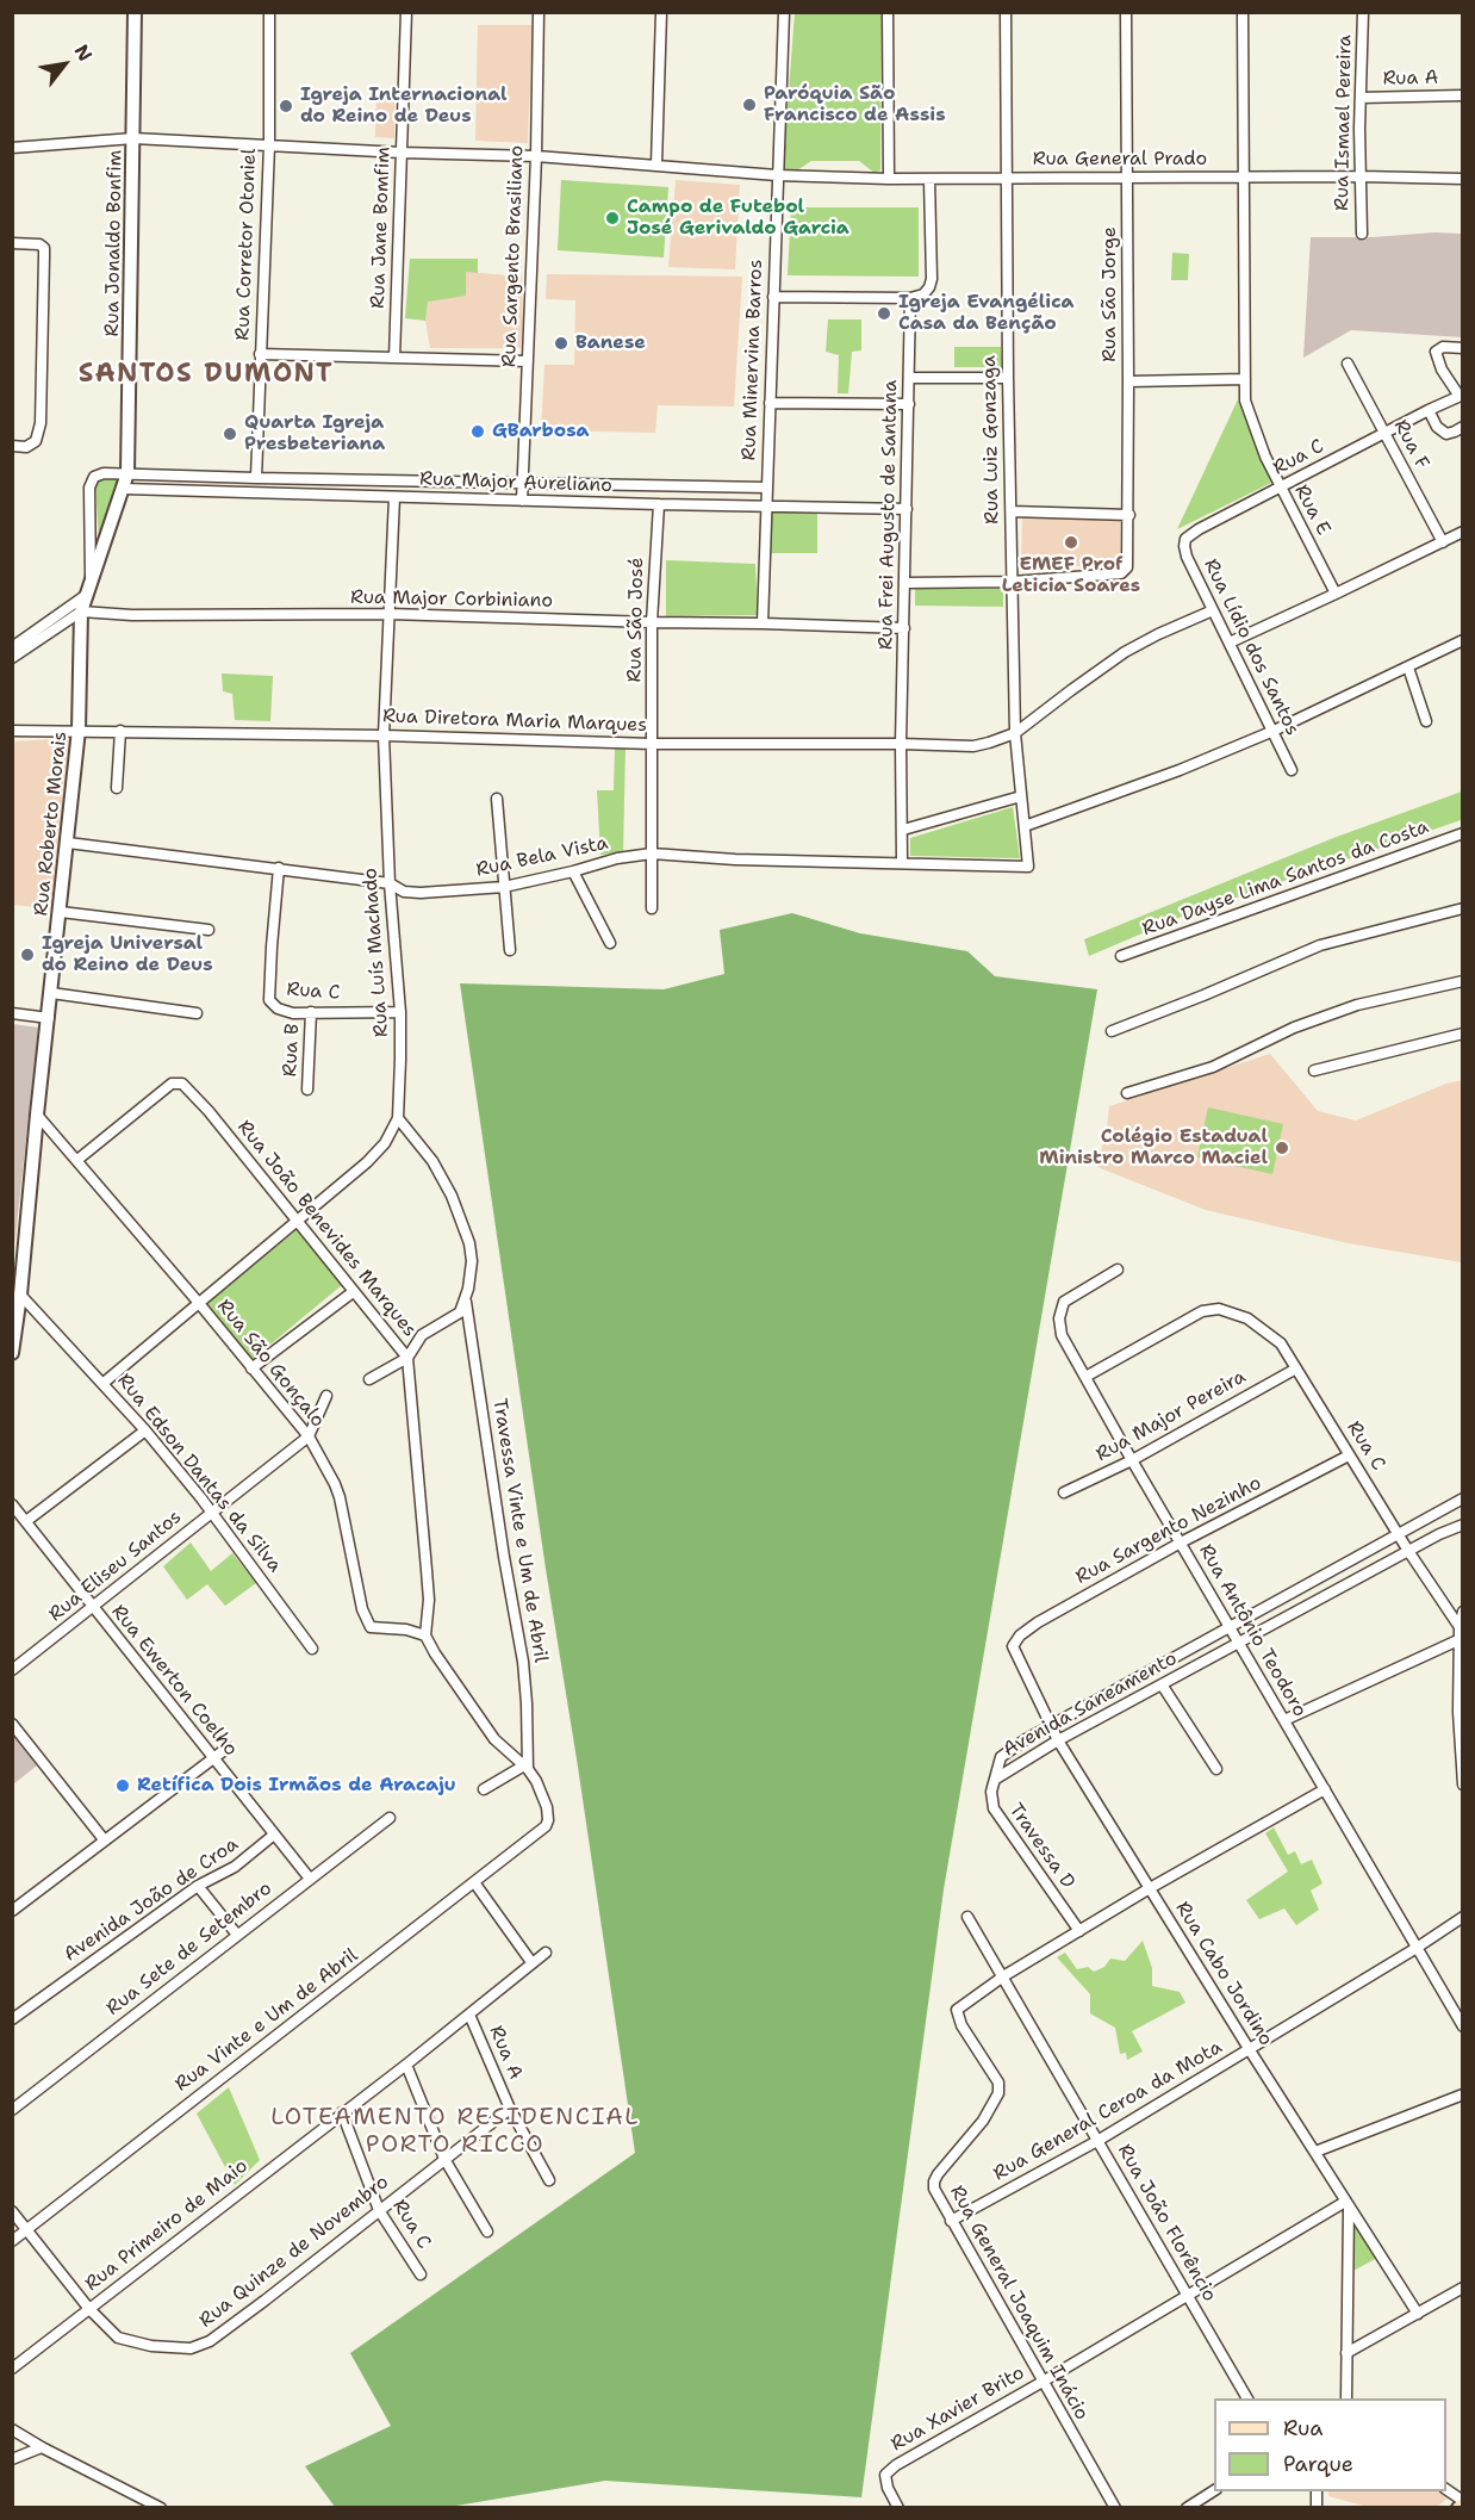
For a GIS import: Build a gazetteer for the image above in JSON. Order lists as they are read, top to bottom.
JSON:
{
  "streets": {
    "street": [
      "Rua A",
      "Rua Ismael Pereira",
      "Rua General Prado",
      "Rua Jane Bomfim",
      "Rua Jonaldo Bonfim",
      "Rua Corretor Otoniel",
      "Rua Sargento Brasiliano",
      "Rua São Jorge",
      "Rua Minervina Barros",
      "Rua Luiz Gonzaga",
      "Rua F",
      "Rua C",
      "Rua Major Aureliano",
      "Rua E",
      "Rua Frei Augusto de Santana",
      "Rua Major Corbiniano",
      "Rua São José",
      "Rua Lídio dos Santos",
      "Rua Diretora Maria Marques",
      "Rua Roberto Morais",
      "Rua Bela Vista",
      "Rua Dayse Lima Santos da Costa",
      "Rua Luís Machado",
      "Rua B",
      "Rua João Benevides Marques",
      "Rua São Gonçalo",
      "Rua Major Pereira",
      "Rua Edson Dantas da Silva",
      "Travessa Vinte e Um de Abril",
      "Rua Sargento Nezinho",
      "Rua Eliseu Santos",
      "Rua Antônio Teodoro",
      "Rua Ewerton Coelho",
      "Avenida Saneamento",
      "Travessa D",
      "Avenida João de Croa",
      "Rua Sete de Setembro",
      "Rua Cabo Jordino",
      "Rua Vinte e Um de Abril",
      "Rua General Ceroa da Mota",
      "Rua João Florêncio",
      "Rua Primeiro de Maio",
      "Rua Quinze de Novembro",
      "Rua General Joaquim Inácio",
      "Rua Xavier Brito"
    ]
  },
  "crossings": [
    ["Rua A", "Rua Ismael Pereira"],
    ["Rua A", "Rua Primeiro de Maio"],
    ["Rua A", "Rua Quinze de Novembro"],
    ["Rua Ismael Pereira", "Rua General Prado"],
    ["Rua General Prado", "Rua Jane Bomfim"],
    ["Rua General Prado", "Rua Jonaldo Bonfim"],
    ["Rua General Prado", "Rua Corretor Otoniel"],
    ["Rua General Prado", "Rua Sargento Brasiliano"],
    ["Rua General Prado", "Rua São Jorge"],
    ["Rua General Prado", "Rua Minervina Barros"],
    ["Rua General Prado", "Rua Luiz Gonzaga"],
    ["Rua General Prado", "Rua E"],
    ["Rua Jonaldo Bonfim", "Rua Major Aureliano"],
    ["Rua Corretor Otoniel", "Rua Major Aureliano"],
    ["Rua Sargento Brasiliano", "Rua Major Aureliano"],
    ["Rua São Jorge", "Rua Luiz Gonzaga"],
    ["Rua Minervina Barros", "Rua Major Aureliano"],
    ["Rua Minervina Barros", "Rua Major Corbiniano"],
    ["Rua Luiz Gonzaga", "Rua Diretora Maria Marques"],
    ["Rua Luiz Gonzaga", "Rua Bela Vista"],
    ["Rua F", "Rua C"],
    ["Rua C", "Rua E"],
    ["Rua C", "Rua Lídio dos Santos"],
    ["Rua C", "Rua Bela Vista"],
    ["Rua C", "Rua Luís Machado"],
    ["Rua C", "Rua B"],
    ["Rua C", "Rua Major Pereira"],
    ["Rua C", "Rua Sargento Nezinho"],
    ["Rua C", "Rua Antônio Teodoro"],
    ["Rua C", "Avenida Saneamento"],
    ["Rua C", "Rua Primeiro de Maio"],
    ["Rua C", "Rua Quinze de Novembro"],
    ["Rua Major Aureliano", "Rua Frei Augusto de Santana"],
    ["Rua Major Aureliano", "Rua São José"],
    ["Rua Major Aureliano", "Rua Luís Machado"],
    ["Rua Frei Augusto de Santana", "Rua Major Corbiniano"],
    ["Rua Frei Augusto de Santana", "Rua Diretora Maria Marques"],
    ["Rua Frei Augusto de Santana", "Rua Bela Vista"],
    ["Rua Major Corbiniano", "Rua São José"],
    ["Rua Major Corbiniano", "Rua Roberto Morais"],
    ["Rua Major Corbiniano", "Rua Luís Machado"],
    ["Rua São José", "Rua Diretora Maria Marques"],
    ["Rua São José", "Rua Bela Vista"],
    ["Rua Diretora Maria Marques", "Rua Roberto Morais"],
    ["Rua Diretora Maria Marques", "Rua Luís Machado"],
    ["Rua Roberto Morais", "Rua Bela Vista"],
    ["Rua Roberto Morais", "Rua São Gonçalo"],
    ["Rua Roberto Morais", "Rua Edson Dantas da Silva"],
    ["Rua Bela Vista", "Rua Luís Machado"],
    ["Rua João Benevides Marques", "Rua São Gonçalo"],
    ["Rua São Gonçalo", "Rua Eliseu Santos"],
    ["Rua Major Pereira", "Rua Antônio Teodoro"],
    ["Rua Edson Dantas da Silva", "Rua Eliseu Santos"],
    ["Travessa Vinte e Um de Abril", "Rua Vinte e Um de Abril"],
    ["Rua Sargento Nezinho", "Rua Antônio Teodoro"],
    ["Rua Sargento Nezinho", "Rua Cabo Jordino"],
    ["Rua Eliseu Santos", "Rua Ewerton Coelho"],
    ["Rua Antônio Teodoro", "Avenida Saneamento"],
    ["Rua Antônio Teodoro", "Rua General Ceroa da Mota"],
    ["Rua Ewerton Coelho", "Avenida João de Croa"],
    ["Rua Ewerton Coelho", "Rua Sete de Setembro"],
    ["Avenida Saneamento", "Travessa D"],
    ["Avenida Saneamento", "Rua Cabo Jordino"],
    ["Rua Cabo Jordino", "Rua General Ceroa da Mota"],
    ["Rua Cabo Jordino", "Rua Xavier Brito"],
    ["Rua General Ceroa da Mota", "Rua João Florêncio"],
    ["Rua General Ceroa da Mota", "Rua General Joaquim Inácio"],
    ["Rua João Florêncio", "Rua General Joaquim Inácio"],
    ["Rua João Florêncio", "Rua Xavier Brito"],
    ["Rua Primeiro de Maio", "Rua Quinze de Novembro"],
    ["Rua General Joaquim Inácio", "Rua Xavier Brito"]
  ],
  "districts": ["SANTOS DUMONT", "LOTEAMENTO RESIDENCIAL PORTO RICCO"],
  "places": [
    "Paróquia São Francisco de Assis",
    "Igreja Internacional do Reino de Deus",
    "Campo de Futebol José Gerivaldo Garcia",
    "Igreja Evangélica Casa da Benção",
    "Banese",
    "GBarbosa",
    "Quarta Igreja Presbeteriana",
    "EMEF Prof Leticia Soares",
    "Igreja Universal do Reino de Deus",
    "Colégio Estadual Ministro Marco Maciel",
    "Retífica Dois Irmãos de Aracaju"
  ],
  "legend": ["Rua", "Parque"],
  "north": "top right"
}
